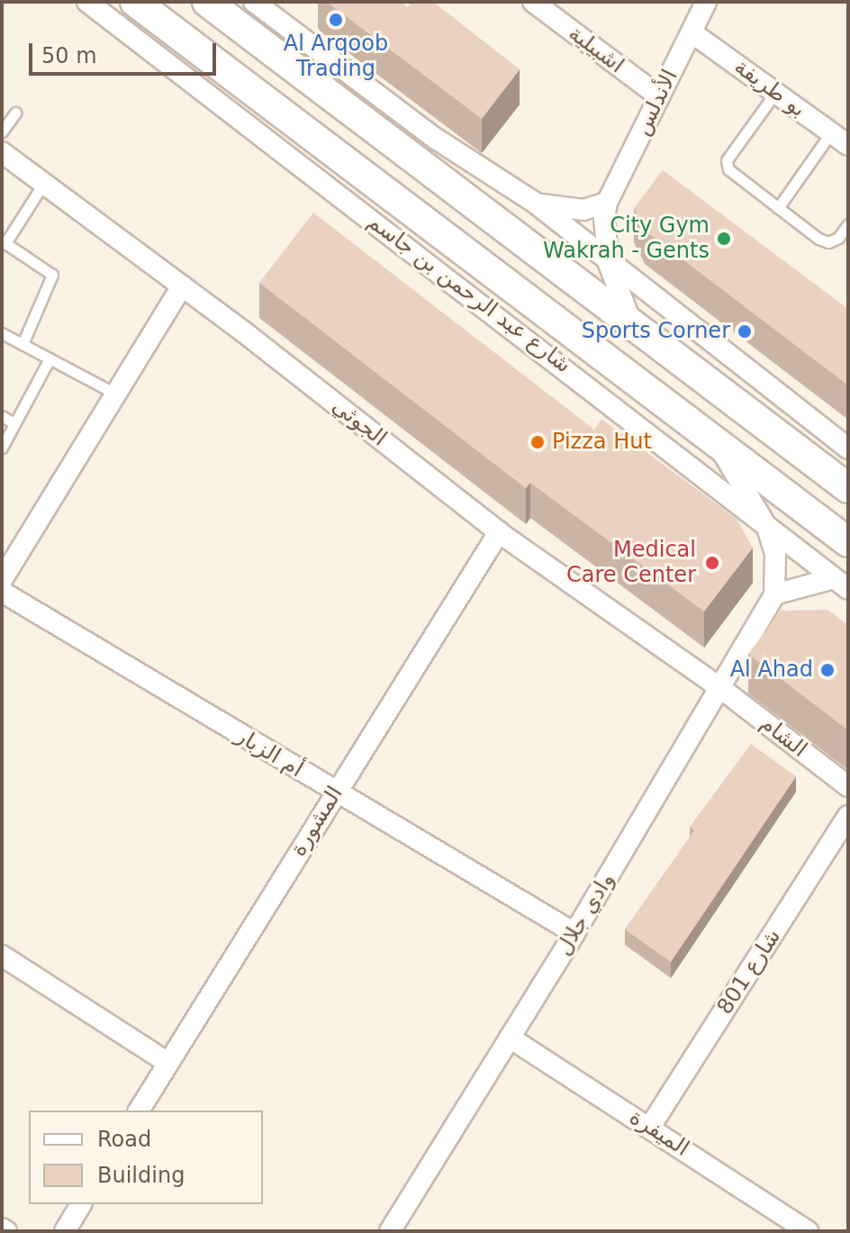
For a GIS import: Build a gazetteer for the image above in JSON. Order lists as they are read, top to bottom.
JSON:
{
  "streets": {
    "main road": ["شارع عبد الرحمن بن جاسم"],
    "street": [
      "اشبيلية",
      "بو طريفة",
      "الأندلس",
      "الجوثي",
      "الشام",
      "أم الزبار",
      "المشورة",
      "وادي جلال",
      "شارع 801",
      "الميفرة"
    ]
  },
  "crossings": [
    ["اشبيلية", "الأندلس"],
    ["بو طريفة", "الأندلس"],
    ["شارع عبد الرحمن بن جاسم", "وادي جلال"],
    ["الجوثي", "الشام"],
    ["الجوثي", "المشورة"],
    ["الجوثي", "وادي جلال"],
    ["الشام", "وادي جلال"],
    ["أم الزبار", "المشورة"],
    ["أم الزبار", "وادي جلال"],
    ["وادي جلال", "الميفرة"],
    ["شارع 801", "الميفرة"]
  ],
  "places": [
    "Al Arqoob Trading",
    "City Gym Wakrah - Gents",
    "Sports Corner",
    "Pizza Hut",
    "Medical Care Center",
    "Al Ahad"
  ],
  "legend": ["Road", "Building"],
  "scale_bar": "50 m"
}
